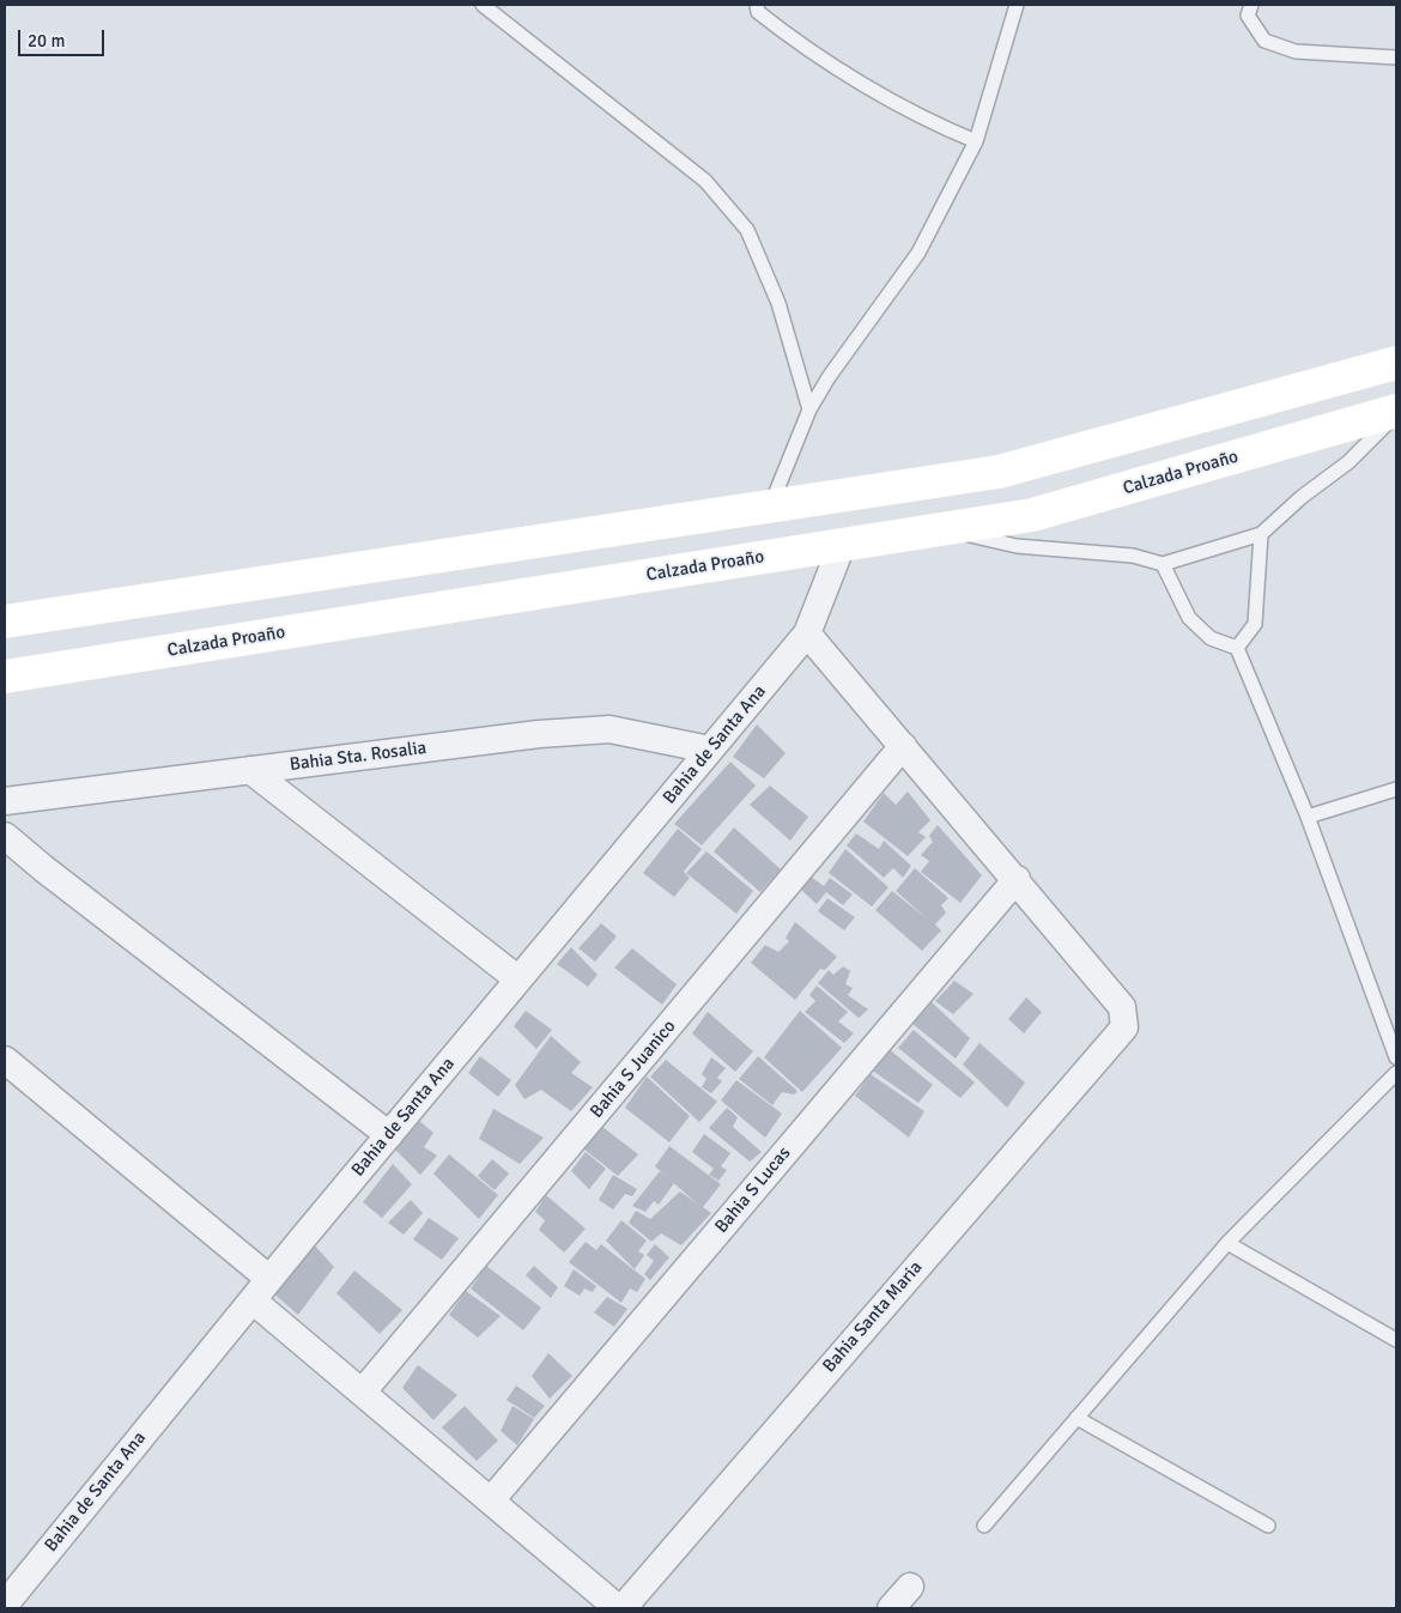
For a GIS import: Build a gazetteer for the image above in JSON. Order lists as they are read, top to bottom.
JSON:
{
  "streets": {
    "main road": ["Calzada Proaño"],
    "street": [
      "Bahia de Santa Ana",
      "Bahia Sta. Rosalia",
      "Bahia S Juanico",
      "Bahia S Lucas",
      "Bahia Santa Maria"
    ]
  },
  "crossings": [
    ["Calzada Proaño", "Bahia de Santa Ana"],
    ["Bahia de Santa Ana", "Bahia Sta. Rosalia"],
    ["Bahia S Lucas", "Bahia Santa Maria"]
  ],
  "scale_bar": "20 m"
}
